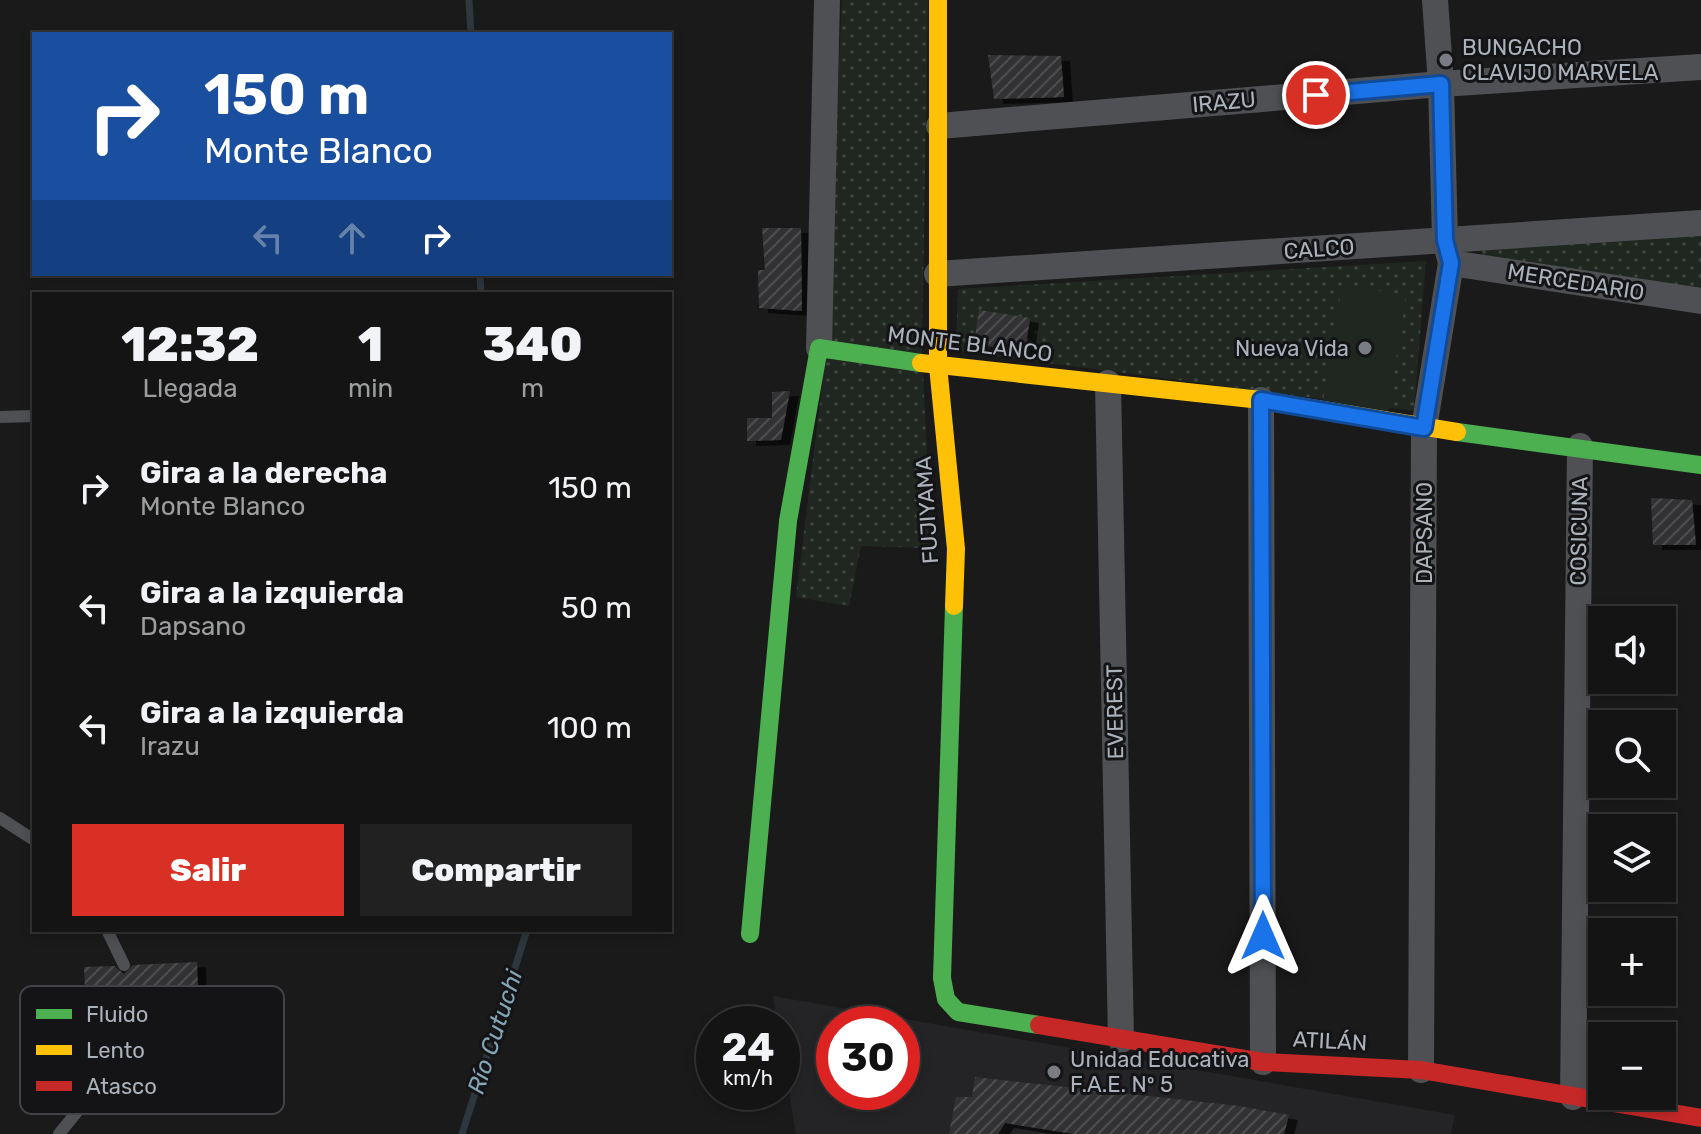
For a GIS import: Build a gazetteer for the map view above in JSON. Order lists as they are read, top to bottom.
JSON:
{
  "streets": {
    "street": [
      "IRAZU",
      "CALCO",
      "MERCEDARIO",
      "MONTE BLANCO",
      "FUJIYAMA",
      "COSICUNA",
      "DAPSANO",
      "EVEREST",
      "ATILÁN"
    ]
  },
  "crossings": [
    ["IRAZU", "FUJIYAMA"],
    ["IRAZU", "DAPSANO"],
    ["CALCO", "MERCEDARIO"],
    ["CALCO", "FUJIYAMA"],
    ["CALCO", "DAPSANO"],
    ["MERCEDARIO", "DAPSANO"],
    ["MONTE BLANCO", "FUJIYAMA"],
    ["MONTE BLANCO", "COSICUNA"],
    ["MONTE BLANCO", "DAPSANO"],
    ["MONTE BLANCO", "EVEREST"],
    ["FUJIYAMA", "ATILÁN"],
    ["COSICUNA", "ATILÁN"],
    ["DAPSANO", "ATILÁN"],
    ["EVEREST", "ATILÁN"]
  ],
  "water": ["Río Cutuchi"],
  "places": ["BUNGACHO CLAVIJO MARVELA", "Nueva Vida", "Unidad Educativa F.A.E. Nº 5"],
  "legend": ["Fluido", "Lento", "Atasco"],
  "page": {
    "turn": ["150 m", "Monte Blanco"],
    "eta": [
      "12:32",
      "Llegada",
      "1",
      "min",
      "340",
      "m"
    ],
    "list": [
      {
        "name": "Gira a la derecha",
        "note": "Monte Blanco",
        "value": "150 m"
      },
      {
        "name": "Gira a la izquierda",
        "note": "Dapsano",
        "value": "50 m"
      },
      {
        "name": "Gira a la izquierda",
        "note": "Irazu",
        "value": "100 m"
      }
    ],
    "map_buttons": ["+", "−"],
    "buttons": ["Salir", "Compartir"],
    "speed": "24 km/h",
    "limit": "30"
  }
}
